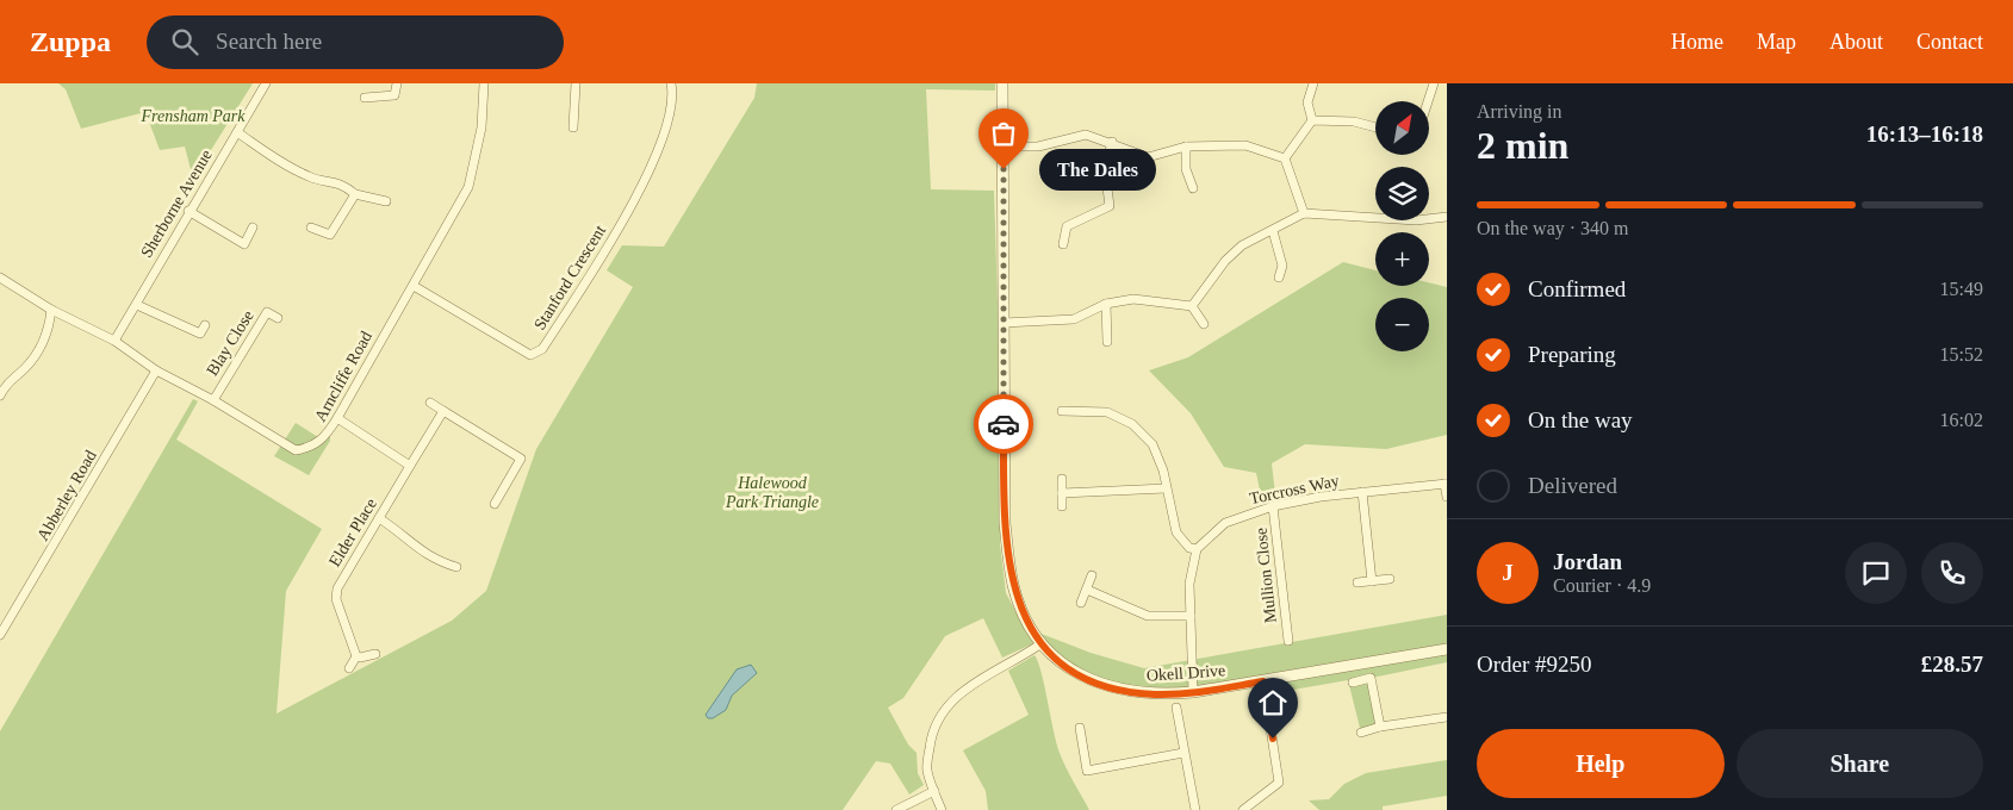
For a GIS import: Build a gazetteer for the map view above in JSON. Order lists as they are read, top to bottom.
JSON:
{
  "streets": {
    "street": [
      "Sherborne Avenue",
      "Stanford Crescent",
      "Blay Close",
      "Arncliffe Road",
      "Torcross Way",
      "Abberley Road",
      "Elder Place",
      "Mullion Close",
      "Okell Drive"
    ]
  },
  "crossings": [
    ["Sherborne Avenue", "Arncliffe Road"],
    ["Stanford Crescent", "Arncliffe Road"],
    ["Blay Close", "Arncliffe Road"],
    ["Arncliffe Road", "Abberley Road"],
    ["Torcross Way", "Mullion Close"]
  ],
  "parks": ["Frensham Park", "Halewood Park Triangle"],
  "places": ["The Dales"],
  "north": "top right",
  "page": {
    "header": "Zuppa",
    "search": "Search here",
    "nav": [
      "Home",
      "Map",
      "About",
      "Contact"
    ],
    "heading": ["2 min", "Arriving in", "16:13–16:18"],
    "panel": [
      "Jordan",
      "Courier · 4.9",
      "Order #9250",
      "£28.57"
    ],
    "map_buttons": ["+", "−"],
    "bubble": "The Dales",
    "bar": "On the way · 340 m",
    "list": [
      ["Confirmed", "15:49"],
      ["Preparing", "15:52"],
      ["On the way", "16:02"],
      "Delivered"
    ],
    "round": "J",
    "buttons": ["Help", "Share"]
  }
}
